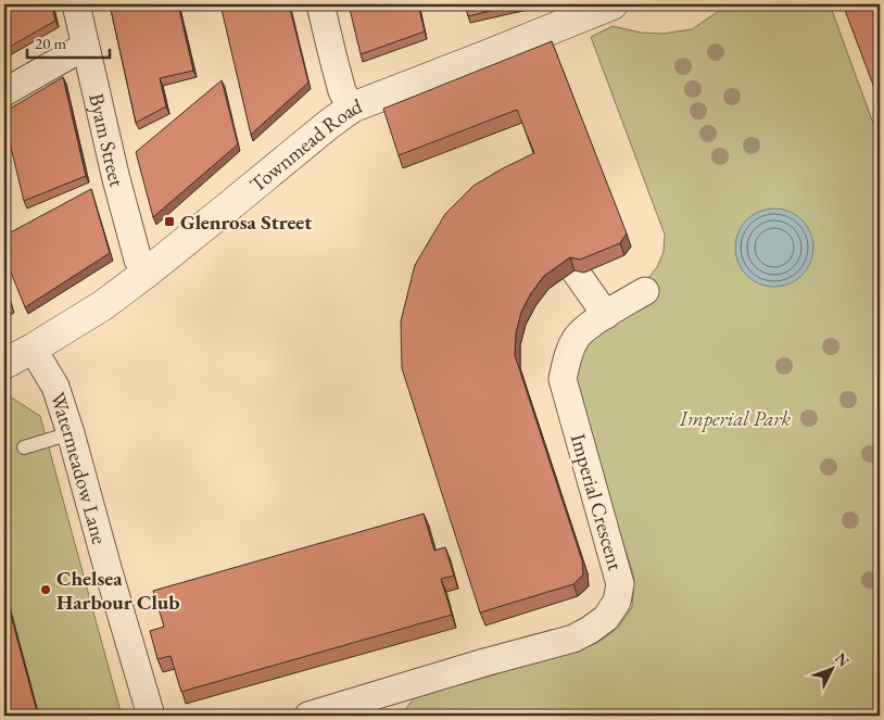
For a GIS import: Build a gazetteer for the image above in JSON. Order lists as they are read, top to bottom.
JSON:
{
  "streets": {
    "street": [
      "Byam Street",
      "Townmead Road",
      "Watermeadow Lane",
      "Imperial Crescent"
    ]
  },
  "crossings": [
    ["Byam Street", "Townmead Road"],
    ["Townmead Road", "Watermeadow Lane"]
  ],
  "parks": ["Imperial Park"],
  "places": {
    "transit": ["Glenrosa Street"],
    "other": ["Chelsea Harbour Club"]
  },
  "scale_bar": "20 m",
  "north": "top right"
}
